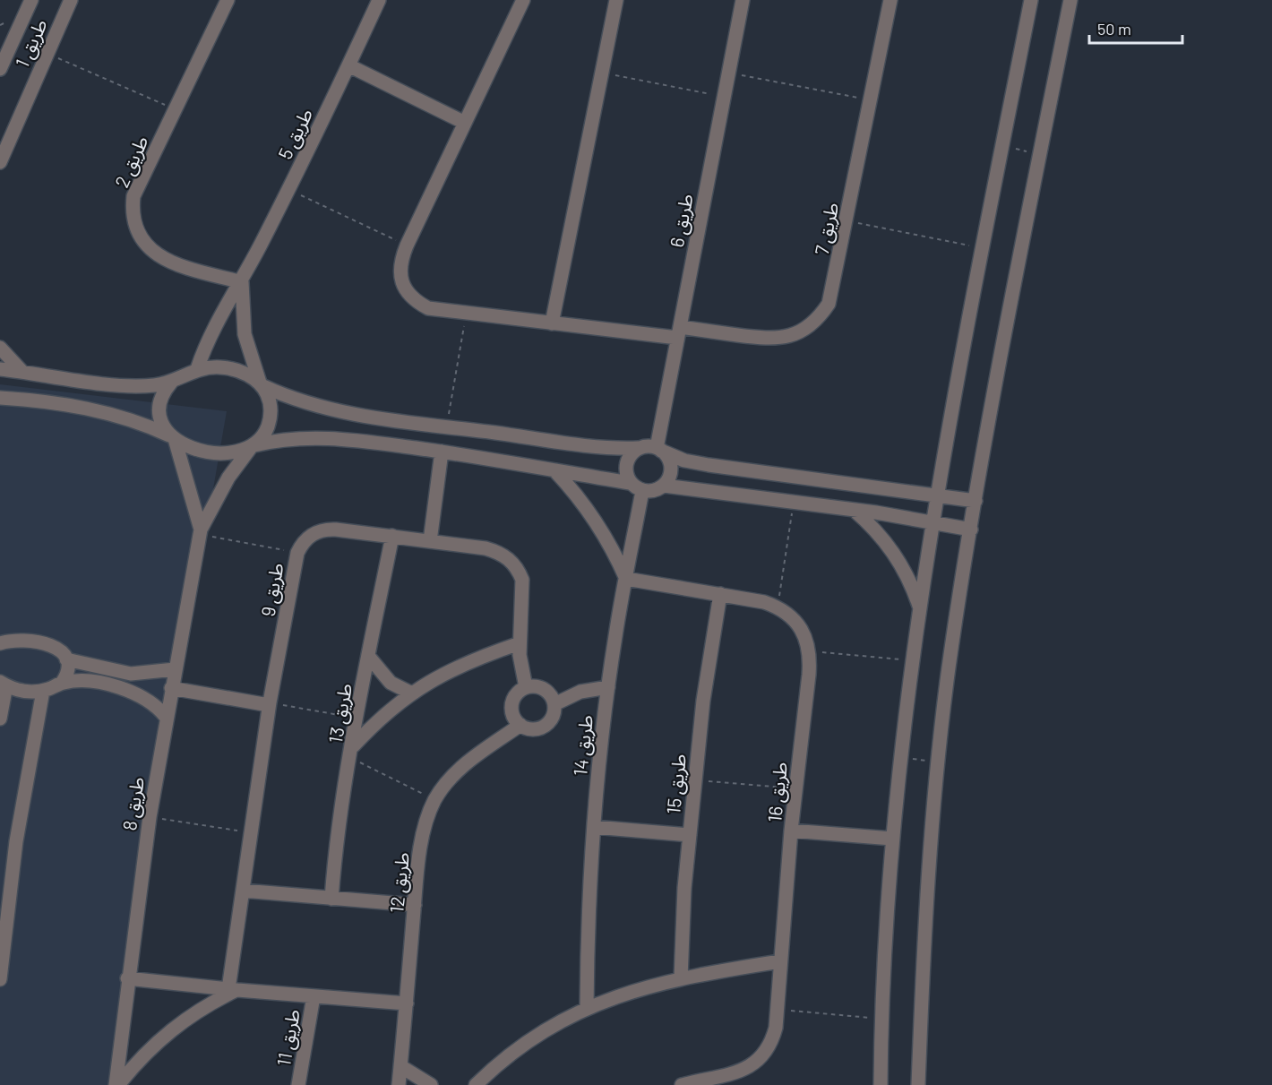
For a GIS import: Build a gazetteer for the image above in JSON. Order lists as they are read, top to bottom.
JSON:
{
  "streets": {
    "street": [
      "طريق 1",
      "طريق 5",
      "طريق 2",
      "طريق 6",
      "طريق 7",
      "طريق 9",
      "طريق 13",
      "طريق 14",
      "طريق 15",
      "طريق 16",
      "طريق 8",
      "طريق 12",
      "طريق 11"
    ]
  },
  "crossings": [
    ["طريق 5", "طريق 2"],
    ["طريق 5", "طريق 8"],
    ["طريق 6", "طريق 7"],
    ["طريق 6", "طريق 14"],
    ["طريق 9", "طريق 13"],
    ["طريق 9", "طريق 12"],
    ["طريق 14", "طريق 16"],
    ["طريق 15", "طريق 16"]
  ],
  "scale_bar": "50 m"
}
